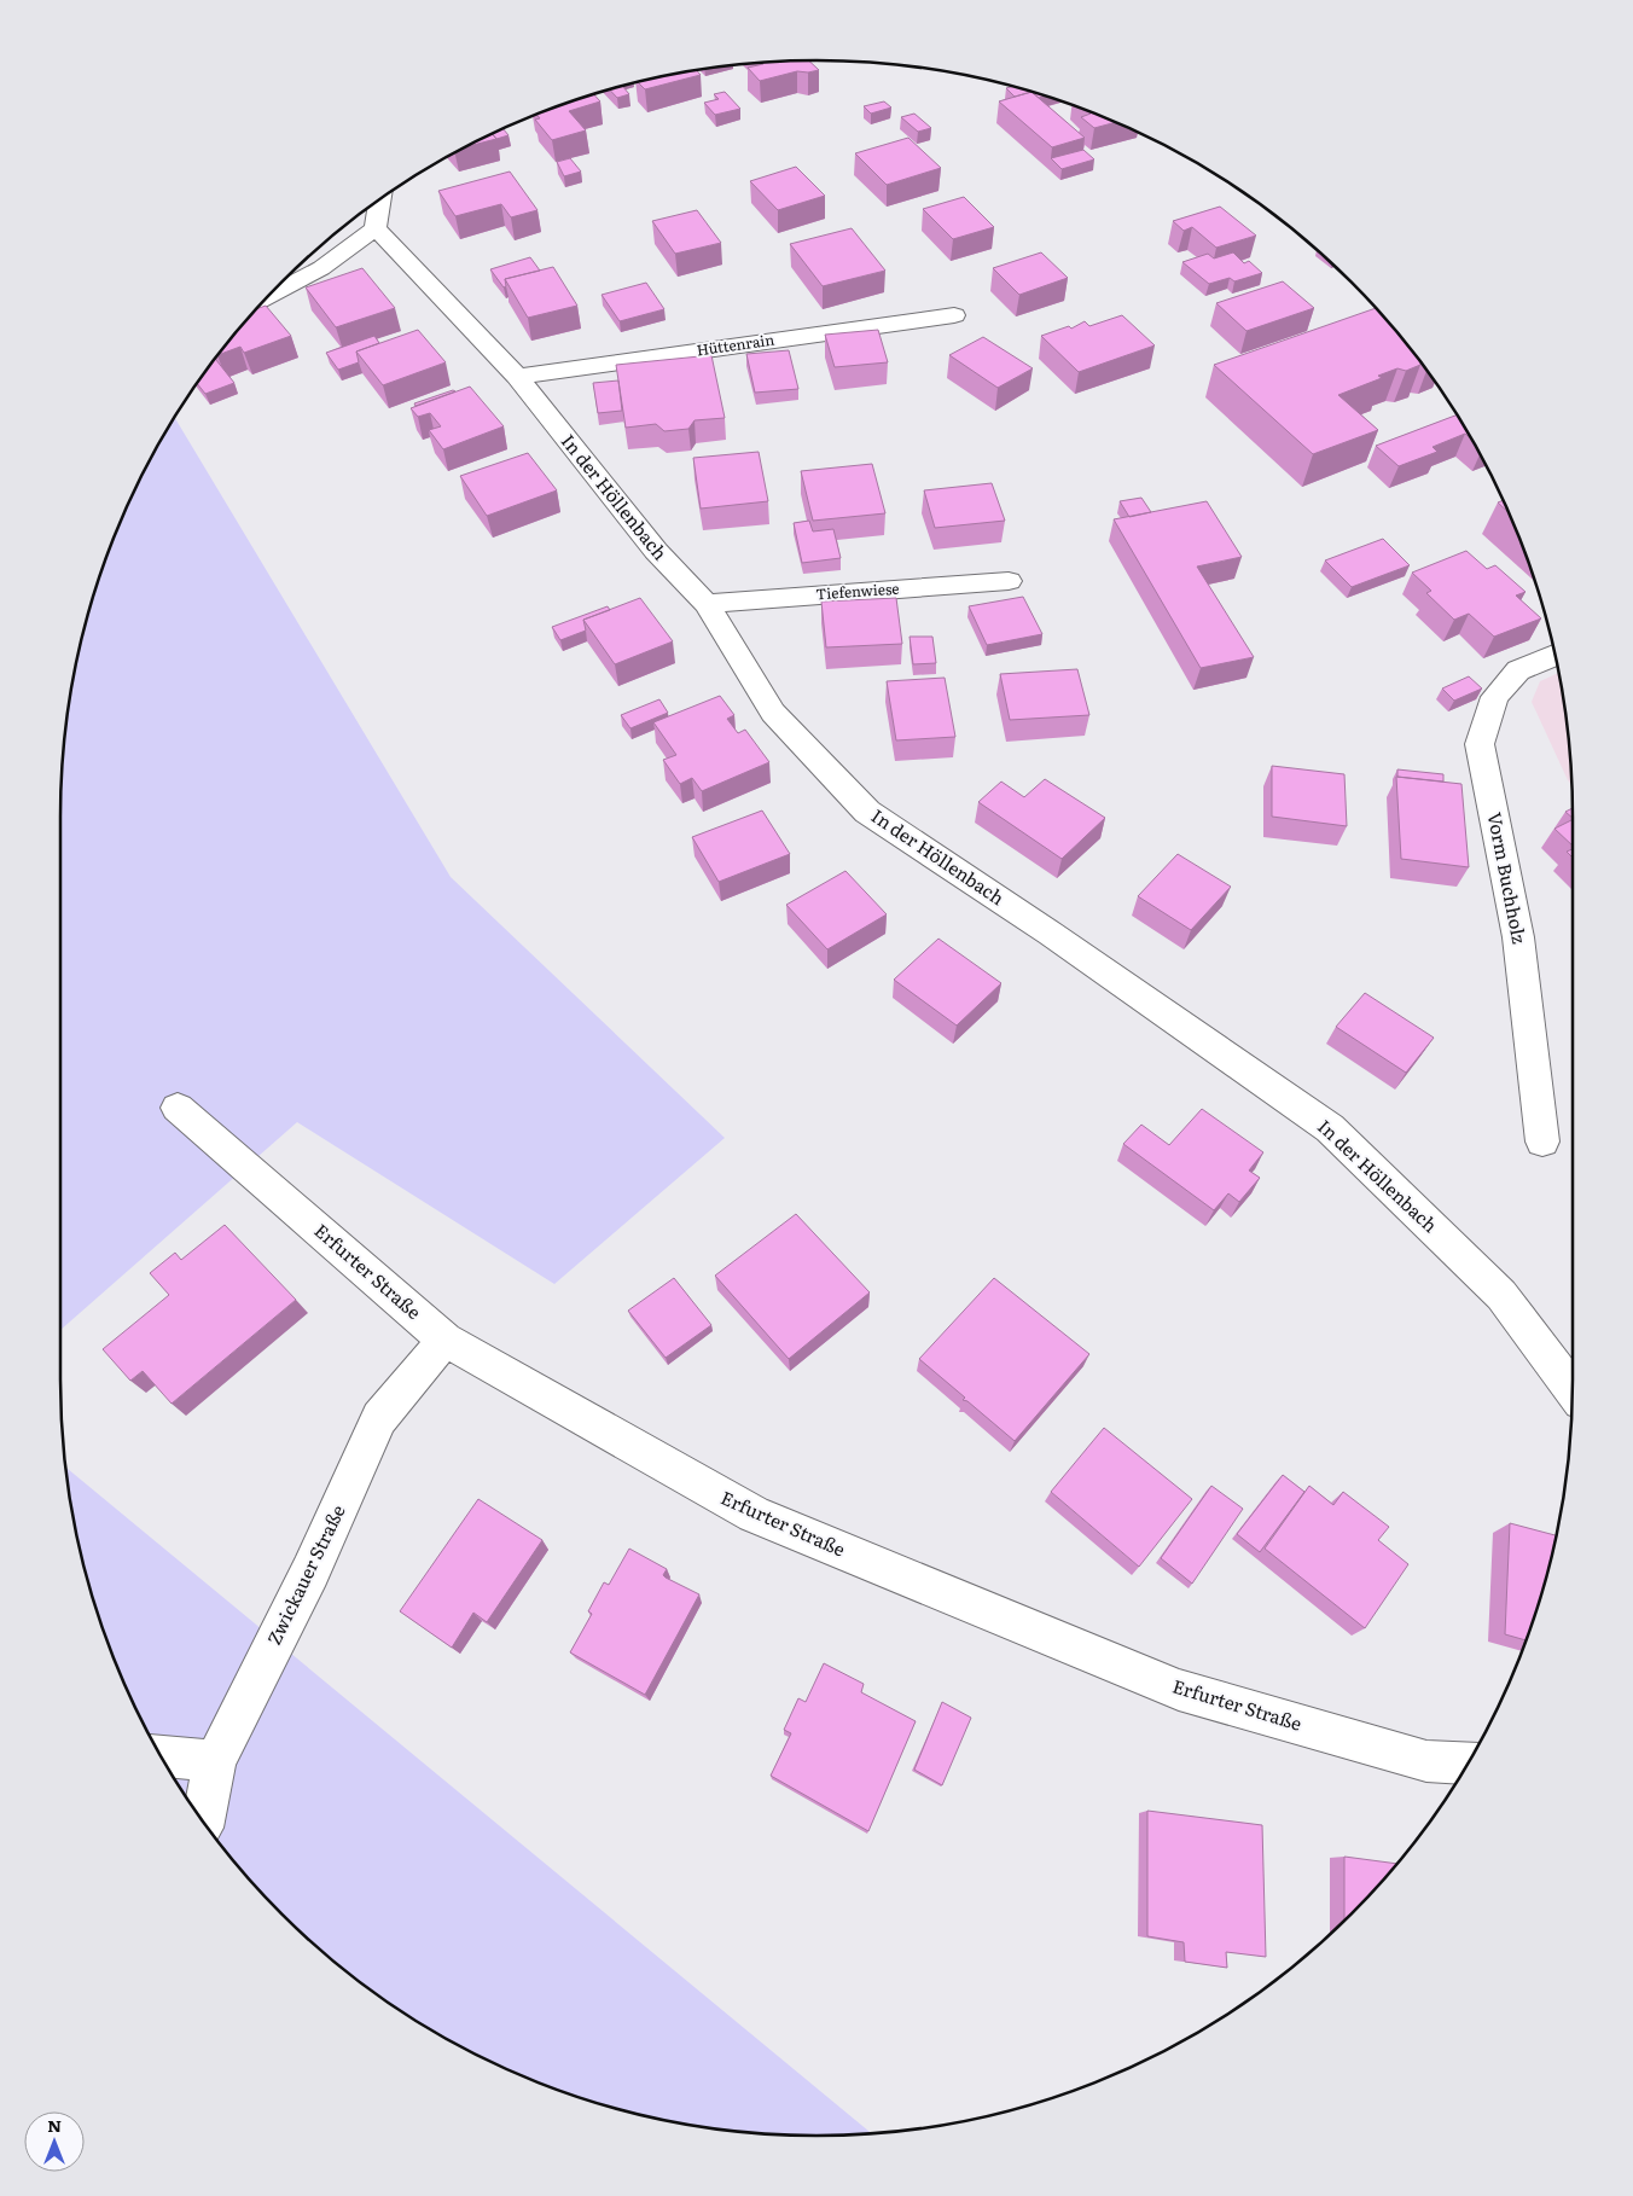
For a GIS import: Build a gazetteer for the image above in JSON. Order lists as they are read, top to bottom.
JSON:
{
  "streets": {
    "street": [
      "Hüttenrain",
      "In der Höllenbach",
      "Tiefenwiese",
      "Vorm Buchholz",
      "Erfurter Straße",
      "Zwickauer Straße"
    ]
  },
  "crossings": [
    ["Hüttenrain", "In der Höllenbach"],
    ["In der Höllenbach", "Tiefenwiese"],
    ["Erfurter Straße", "Zwickauer Straße"]
  ],
  "north": "top"
}
